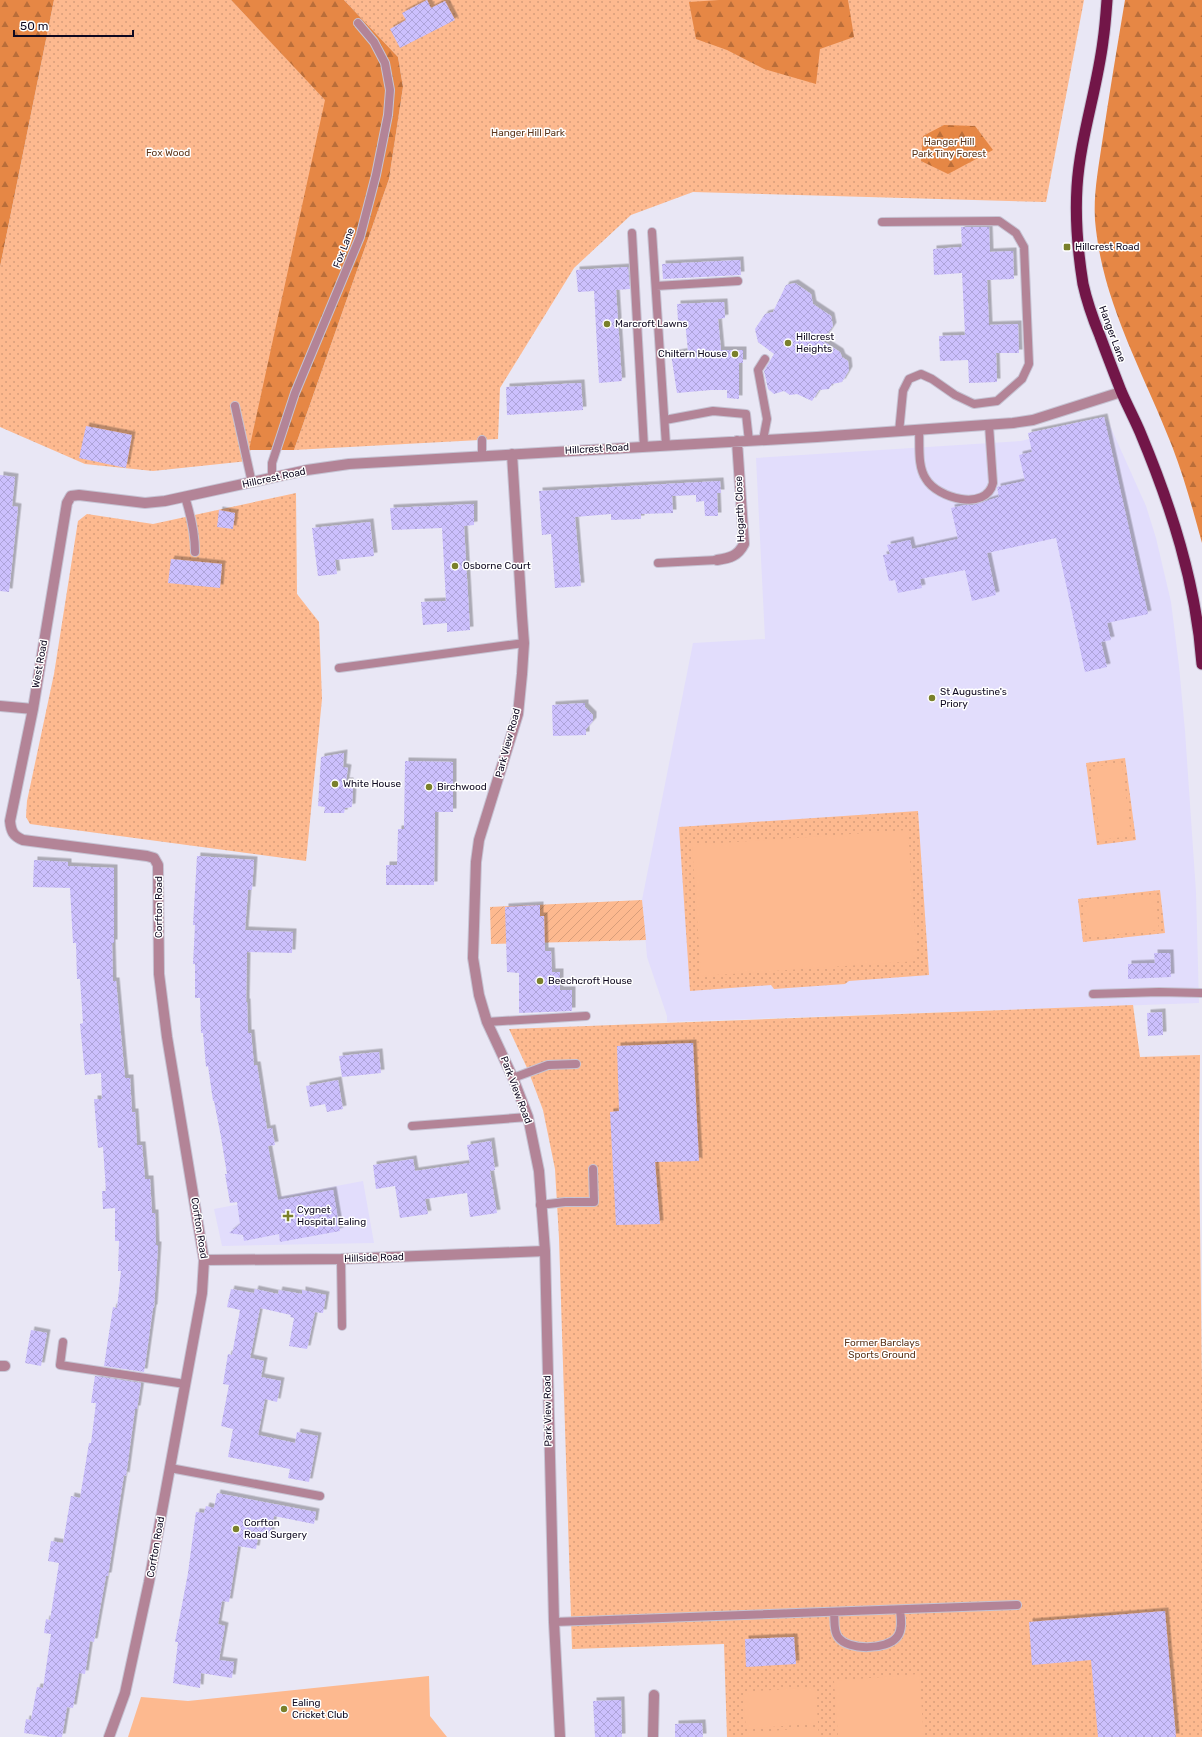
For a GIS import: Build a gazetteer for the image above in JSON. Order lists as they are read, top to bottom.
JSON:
{
  "streets": {
    "highway": ["Hanger Lane"],
    "street": [
      "Hillcrest Road",
      "Hogarth Close",
      "West Road",
      "Park View Road",
      "Corfton Road",
      "Hillside Road"
    ],
    "lane": ["Fox Lane"]
  },
  "crossings": [
    ["Fox Lane", "Hillcrest Road"],
    ["Hanger Lane", "Hillcrest Road"],
    ["Hillcrest Road", "Hogarth Close"],
    ["Hillcrest Road", "West Road"],
    ["Hillcrest Road", "Park View Road"],
    ["West Road", "Corfton Road"],
    ["Park View Road", "Hillside Road"],
    ["Corfton Road", "Hillside Road"]
  ],
  "parks": [
    "Hanger Hill Park",
    "Hanger Hill Park Tiny Forest",
    "Fox Wood",
    "Former Barclays Sports Ground"
  ],
  "places": {
    "transit": ["Hillcrest Road"],
    "other": [
      "Marcroft Lawns",
      "Hillcrest Heights",
      "Chiltern House",
      "Osborne Court",
      "St Augustine's Priory",
      "White House",
      "Birchwood",
      "Beechcroft House",
      "Corfton Road Surgery",
      "Ealing Cricket Club"
    ],
    "health": ["Cygnet Hospital Ealing"]
  },
  "scale_bar": "50 m"
}
